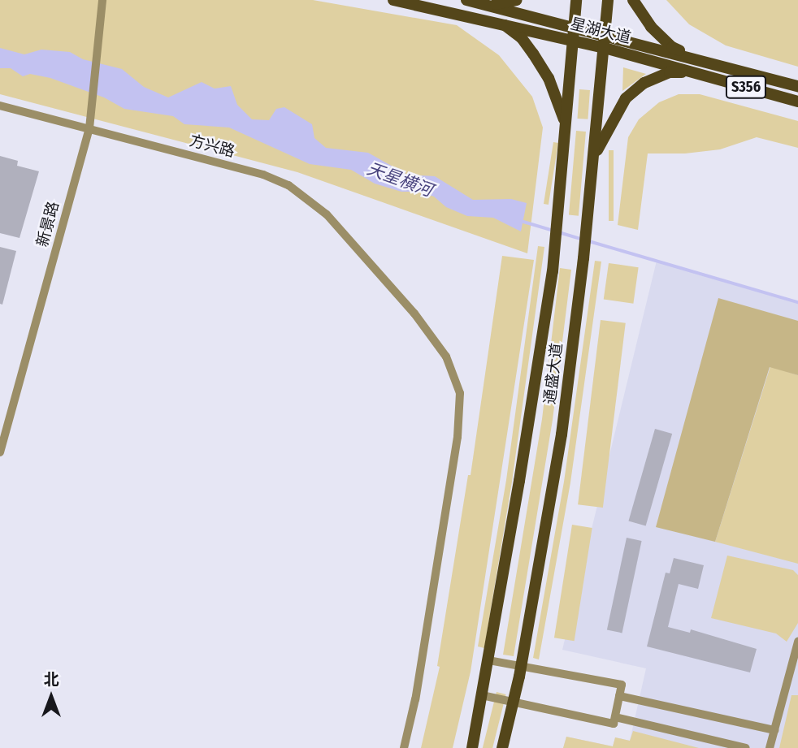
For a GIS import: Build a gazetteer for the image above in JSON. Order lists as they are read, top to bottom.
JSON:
{
  "streets": {
    "main road": ["星湖大道", "S356", "通盛大道"],
    "street": ["方兴路", "新景路"]
  },
  "crossings": [
    ["星湖大道", "通盛大道"],
    ["方兴路", "新景路"]
  ],
  "water": ["天星横河"],
  "north": "top"
}
